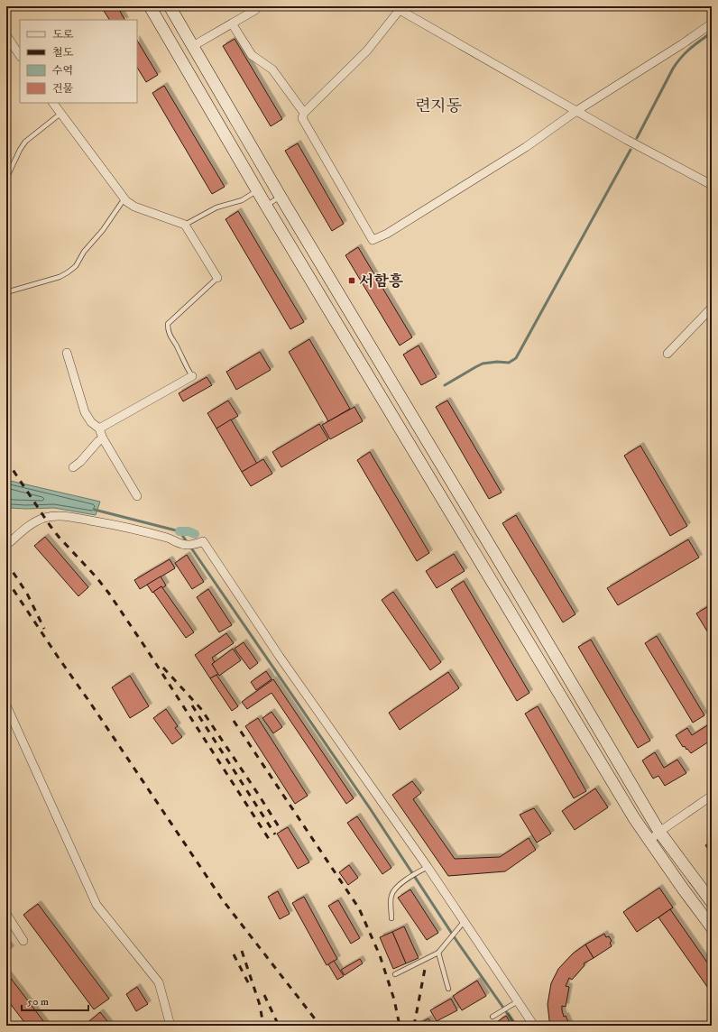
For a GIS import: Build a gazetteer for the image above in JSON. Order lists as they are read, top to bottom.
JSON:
{
  "districts": ["련지동"],
  "places": {
    "transit": ["서함흥"]
  },
  "legend": [
    "도로",
    "철도",
    "수역",
    "건물"
  ],
  "scale_bar": "50 m"
}
